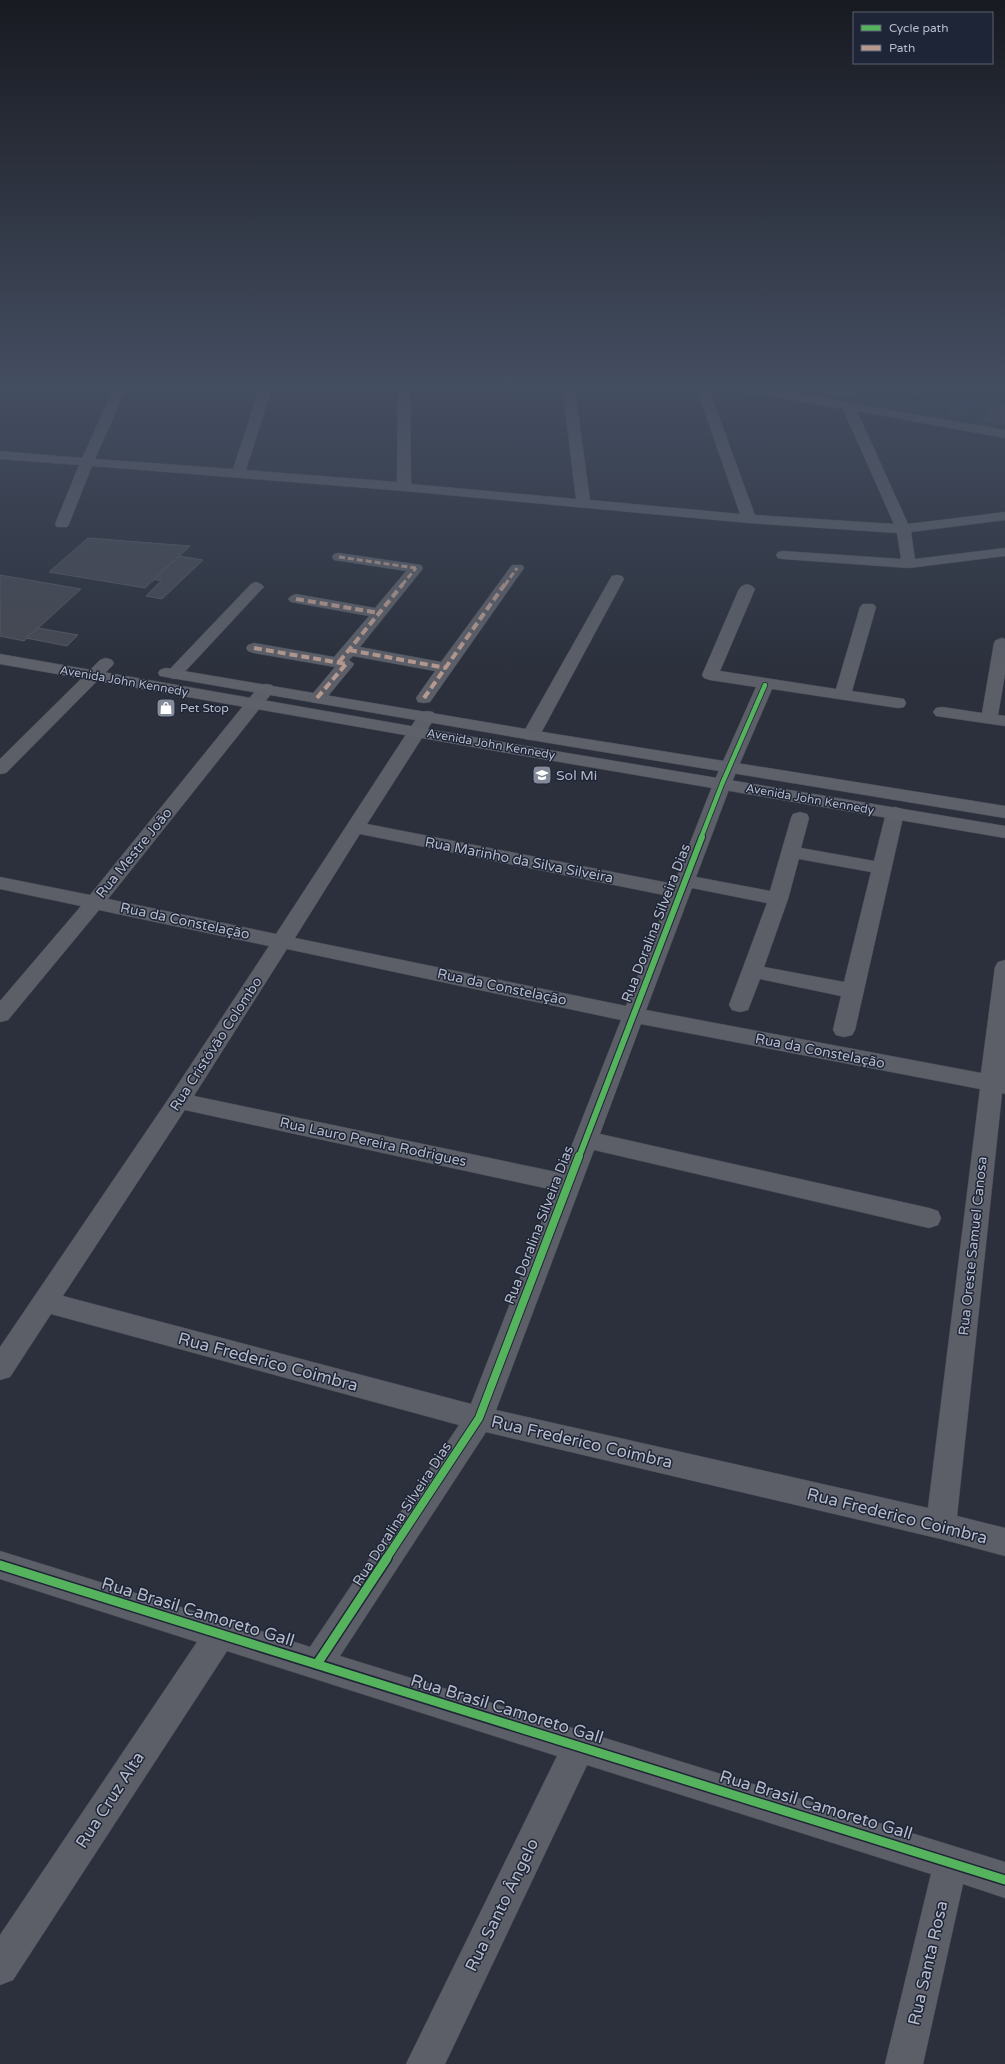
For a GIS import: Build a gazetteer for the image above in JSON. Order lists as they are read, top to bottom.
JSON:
{
  "streets": {
    "main road": ["Avenida John Kennedy"],
    "street": [
      "Rua Mestre João",
      "Rua Marinho da Silva Silveira",
      "Rua da Constelação",
      "Rua Doralina Silveira Dias",
      "Rua Cristóvão Colombo",
      "Rua Lauro Pereira Rodrigues",
      "Rua Oreste Samuel Canosa",
      "Rua Frederico Coimbra",
      "Rua Brasil Camoreto Gall",
      "Rua Cruz Alta",
      "Rua Santo Ângelo",
      "Rua Santa Rosa"
    ]
  },
  "crossings": [
    ["Avenida John Kennedy", "Rua Mestre João"],
    ["Avenida John Kennedy", "Rua Doralina Silveira Dias"],
    ["Avenida John Kennedy", "Rua Cristóvão Colombo"],
    ["Rua Mestre João", "Rua da Constelação"],
    ["Rua Marinho da Silva Silveira", "Rua Doralina Silveira Dias"],
    ["Rua Marinho da Silva Silveira", "Rua Cristóvão Colombo"],
    ["Rua da Constelação", "Rua Doralina Silveira Dias"],
    ["Rua da Constelação", "Rua Cristóvão Colombo"],
    ["Rua da Constelação", "Rua Oreste Samuel Canosa"],
    ["Rua Doralina Silveira Dias", "Rua Lauro Pereira Rodrigues"],
    ["Rua Doralina Silveira Dias", "Rua Frederico Coimbra"],
    ["Rua Doralina Silveira Dias", "Rua Brasil Camoreto Gall"],
    ["Rua Cristóvão Colombo", "Rua Lauro Pereira Rodrigues"],
    ["Rua Cristóvão Colombo", "Rua Frederico Coimbra"],
    ["Rua Oreste Samuel Canosa", "Rua Frederico Coimbra"],
    ["Rua Brasil Camoreto Gall", "Rua Cruz Alta"],
    ["Rua Brasil Camoreto Gall", "Rua Santo Ângelo"],
    ["Rua Brasil Camoreto Gall", "Rua Santa Rosa"]
  ],
  "places": {
    "shop": ["Pet Stop"],
    "school or university": ["Sol Mi"]
  },
  "legend": ["Cycle path", "Path"]
}
